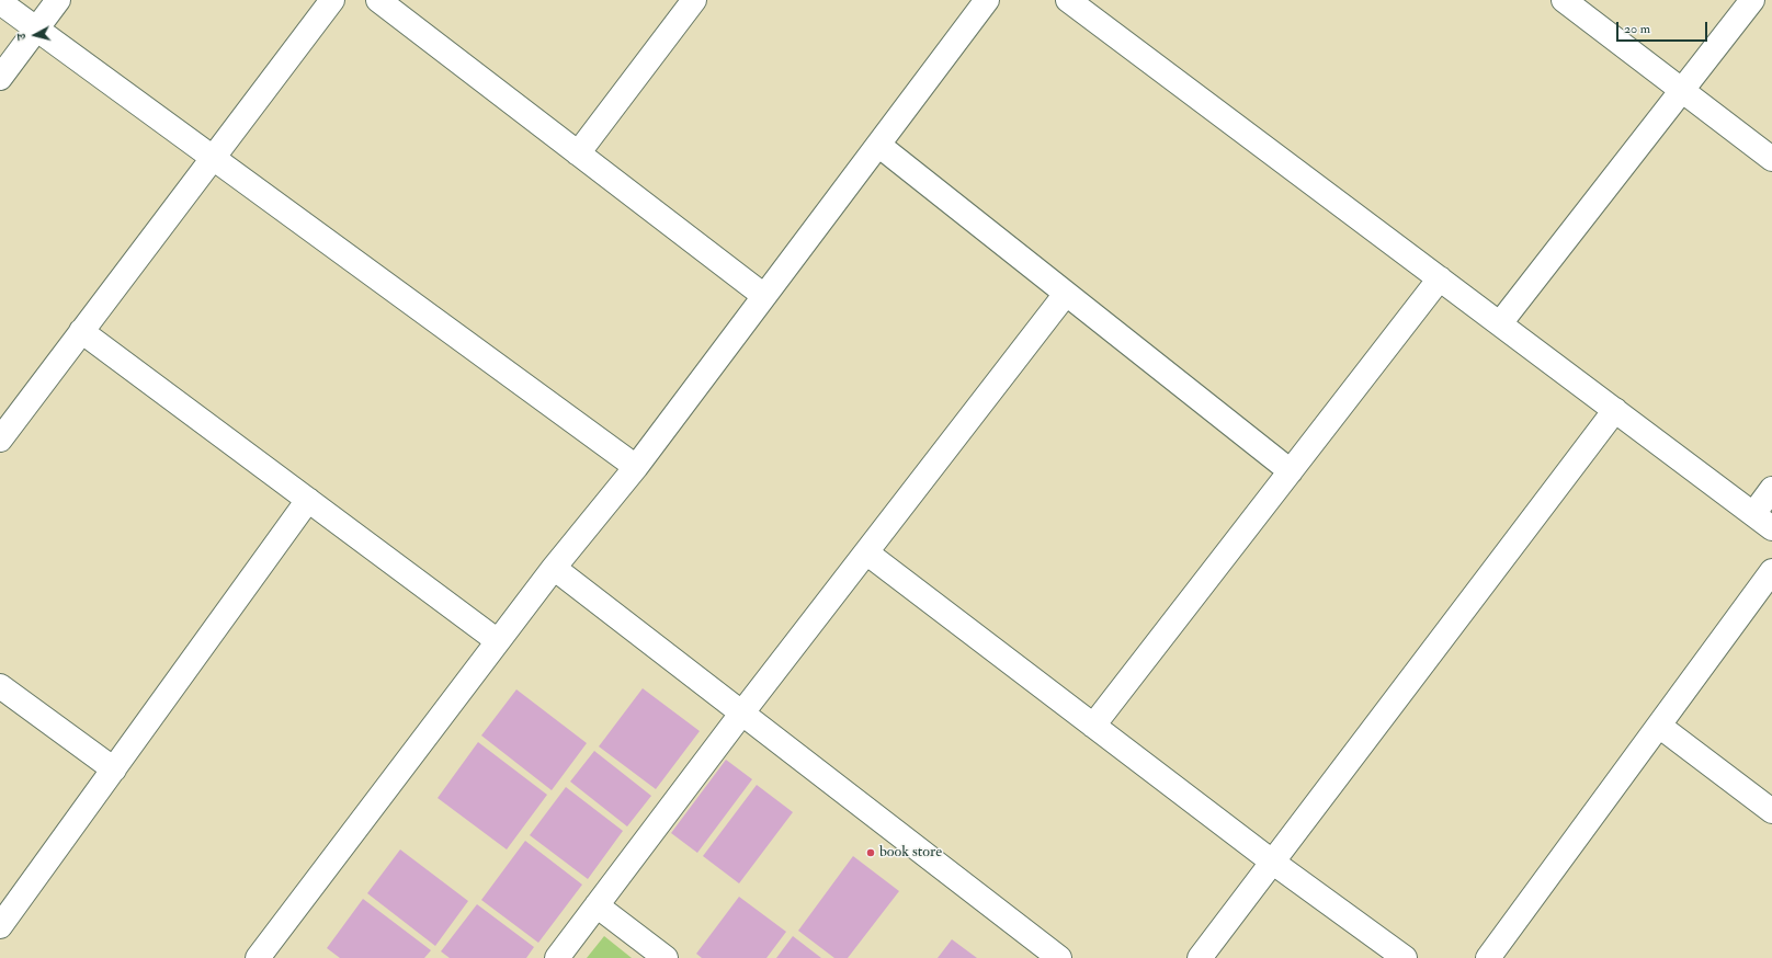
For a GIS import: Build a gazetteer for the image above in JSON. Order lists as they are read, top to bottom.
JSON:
{
  "places": ["book store"],
  "scale_bar": "20 m",
  "north": "left"
}
